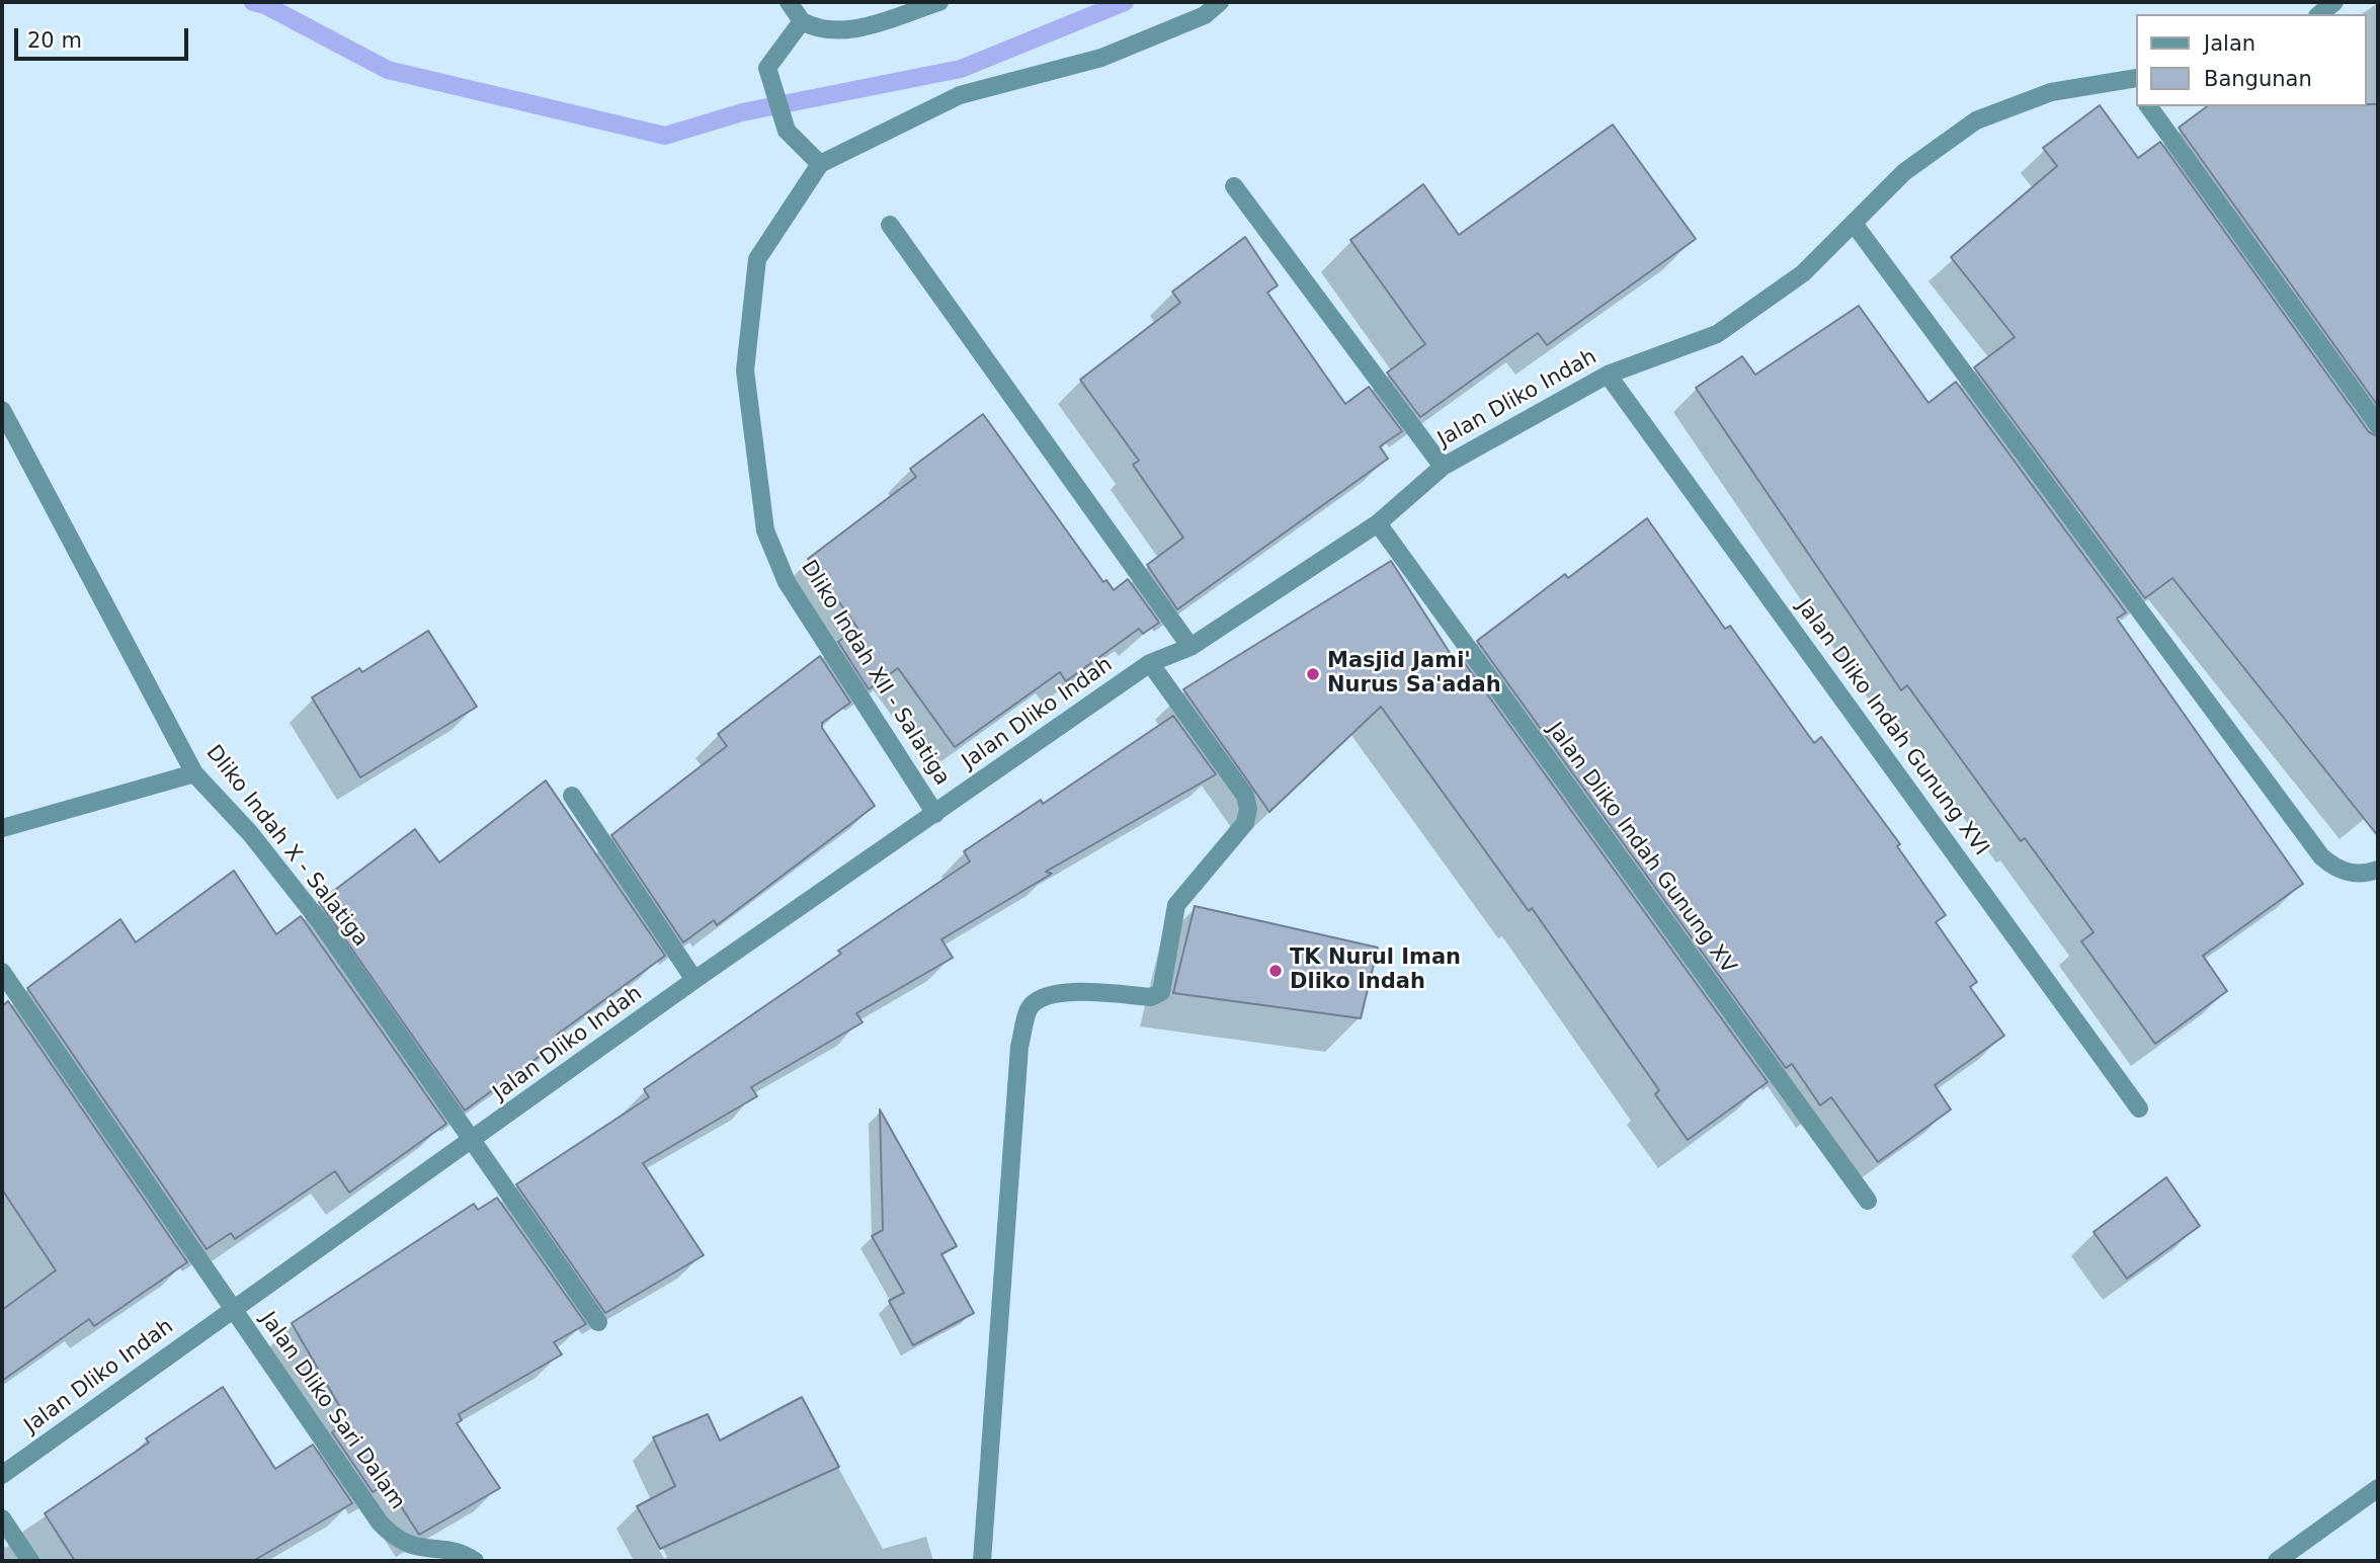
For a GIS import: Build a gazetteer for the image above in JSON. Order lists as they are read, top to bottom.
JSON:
{
  "streets": {
    "street": [
      "Jalan Dliko Indah",
      "Dliko Indah XII - Salatiga",
      "Jalan Dliko Indah Gunung XVI",
      "Dliko Indah X - Salatiga",
      "Jalan Dliko Indah Gunung XV",
      "Jalan Dliko Sari Dalam"
    ]
  },
  "crossings": [
    ["Jalan Dliko Indah", "Dliko Indah XII - Salatiga"],
    ["Jalan Dliko Indah", "Jalan Dliko Indah Gunung XVI"],
    ["Jalan Dliko Indah", "Dliko Indah X - Salatiga"],
    ["Jalan Dliko Indah", "Jalan Dliko Indah Gunung XV"],
    ["Jalan Dliko Indah", "Jalan Dliko Sari Dalam"]
  ],
  "places": ["Masjid Jami' Nurus Sa'adah", "TK Nurul Iman Dliko Indah"],
  "legend": ["Jalan", "Bangunan"],
  "scale_bar": "20 m"
}
